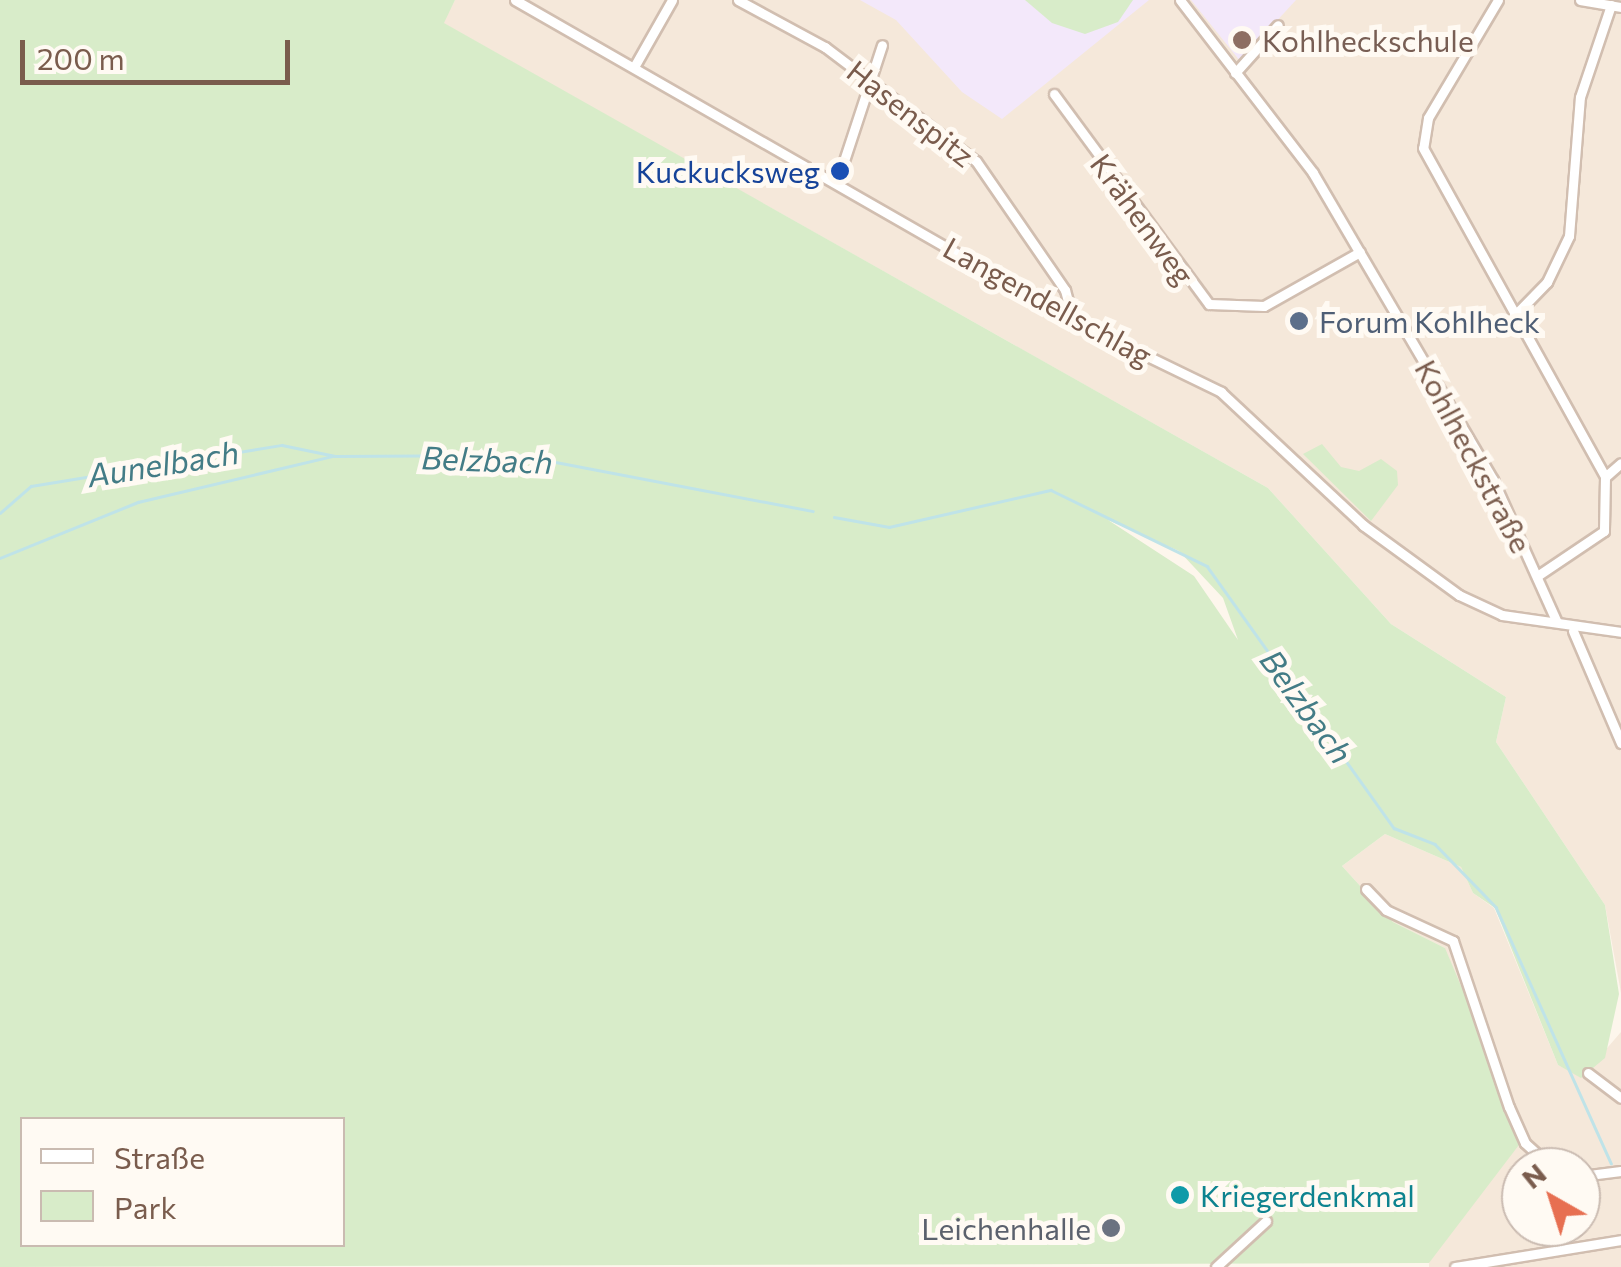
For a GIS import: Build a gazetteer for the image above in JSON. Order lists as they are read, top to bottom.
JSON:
{
  "streets": {
    "street": [
      "Hasenspitz",
      "Krähenweg",
      "Langendellschlag",
      "Kohlheckstraße"
    ]
  },
  "crossings": [
    ["Hasenspitz", "Langendellschlag"],
    ["Krähenweg", "Kohlheckstraße"],
    ["Langendellschlag", "Kohlheckstraße"]
  ],
  "water": ["Belzbach", "Aunelbach"],
  "places": [
    "Kohlheckschule",
    "Kuckucksweg",
    "Forum Kohlheck",
    "Kriegerdenkmal",
    "Leichenhalle"
  ],
  "legend": ["Straße", "Park"],
  "scale_bar": "200 m",
  "north": "top left"
}
